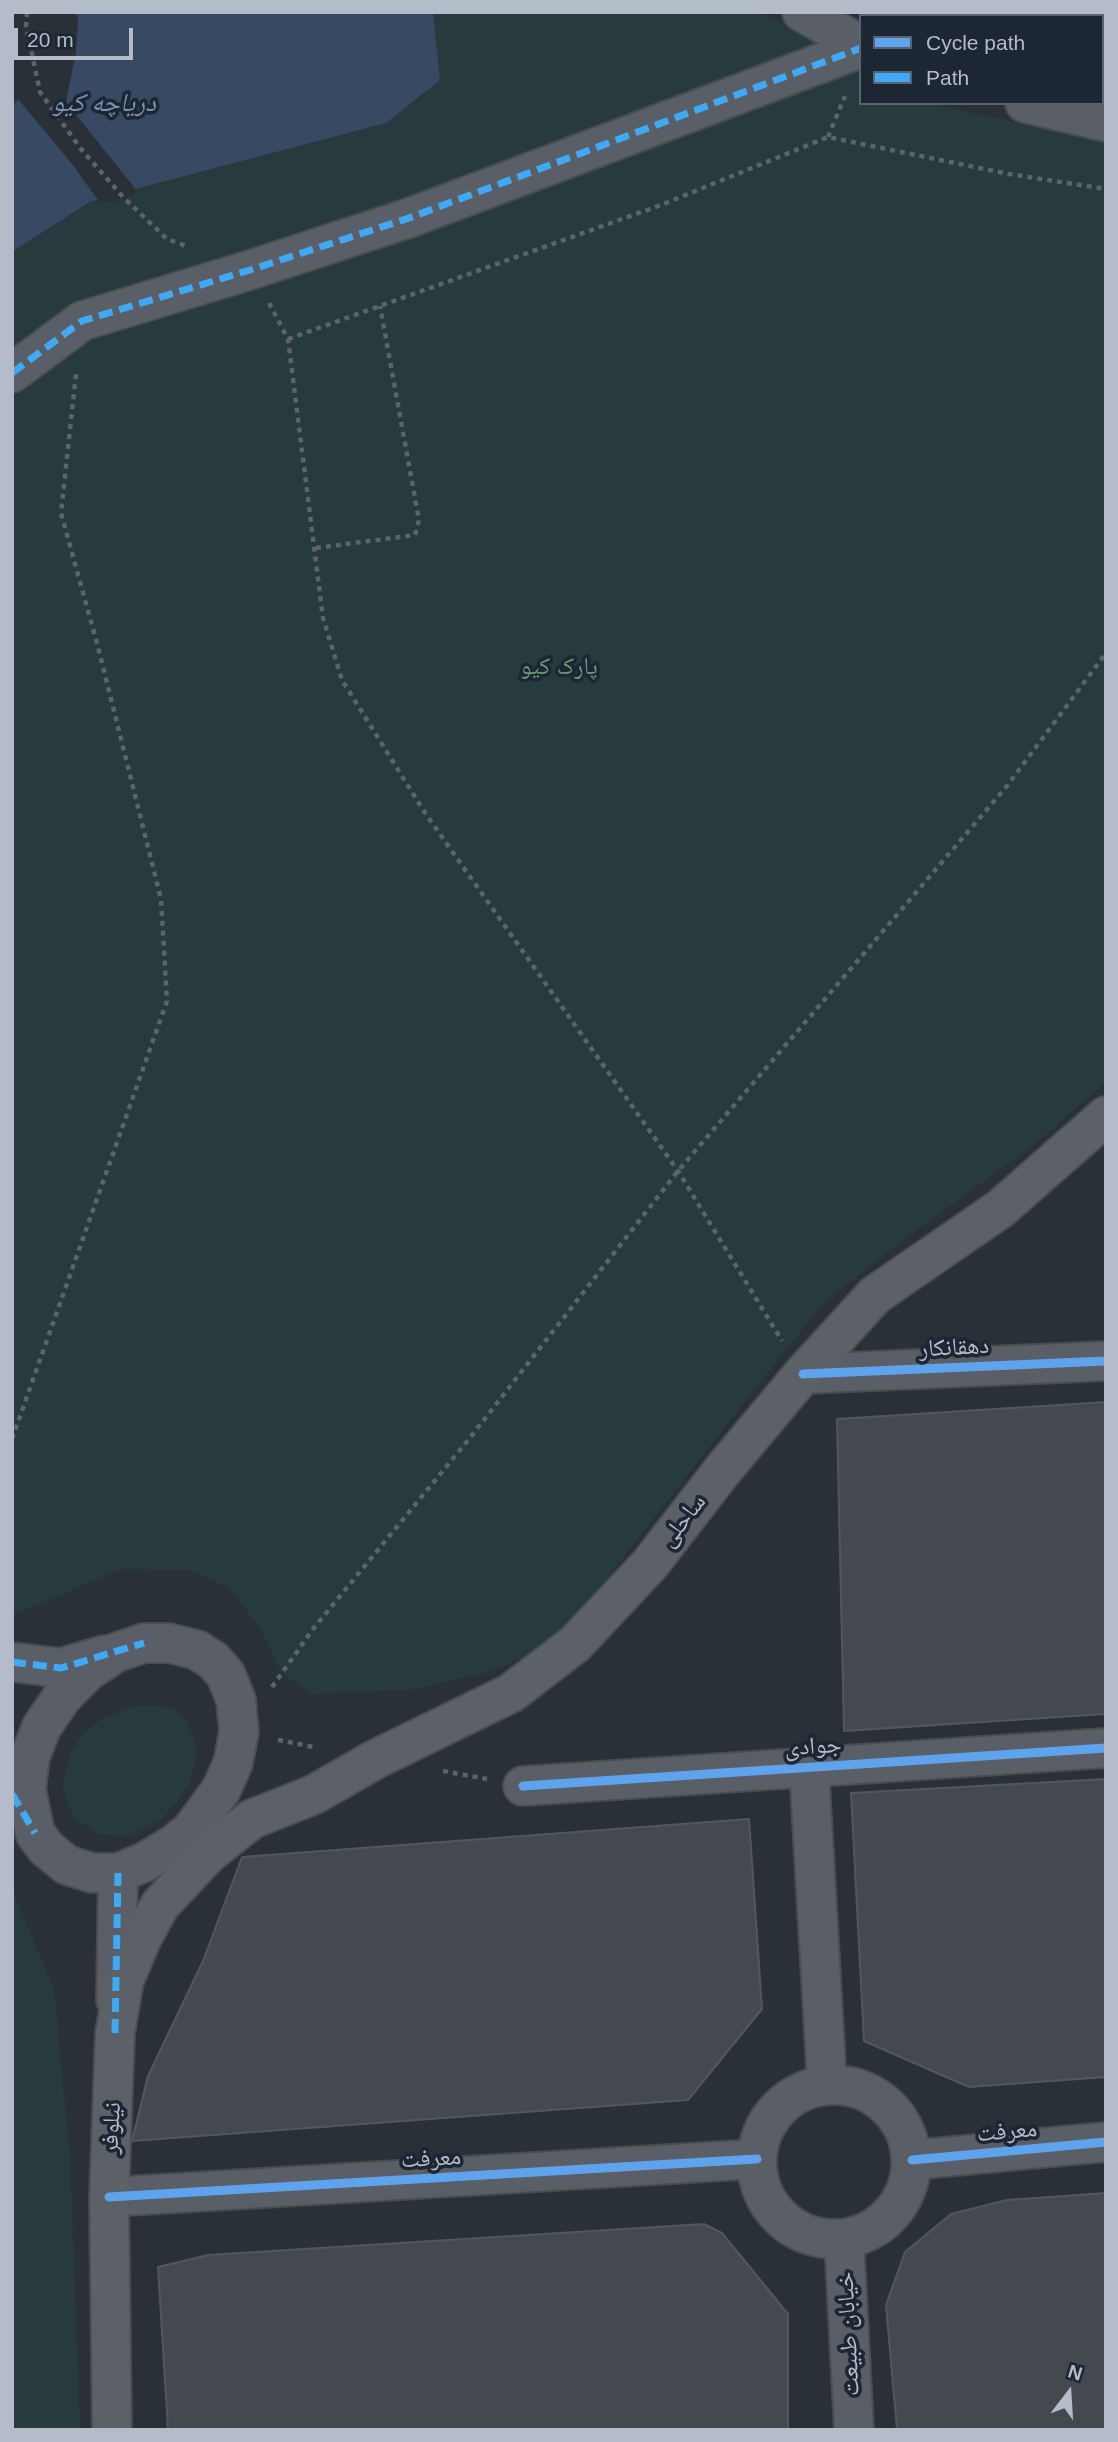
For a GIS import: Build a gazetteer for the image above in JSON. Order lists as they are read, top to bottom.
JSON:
{
  "streets": {
    "main road": ["ساحلی", "نیلوفر"],
    "street": [
      "دهقانکار",
      "جوادی",
      "معرفت",
      "خیابان طبیعت"
    ]
  },
  "crossings": [
    ["دهقانکار", "ساحلی"],
    ["ساحلی", "نیلوفر"],
    ["نیلوفر", "معرفت"],
    ["معرفت", "خیابان طبیعت"]
  ],
  "water": ["دریاچه کیو"],
  "parks": ["پارک کیو"],
  "legend": ["Cycle path", "Path"],
  "scale_bar": "20 m",
  "north": "top"
}
